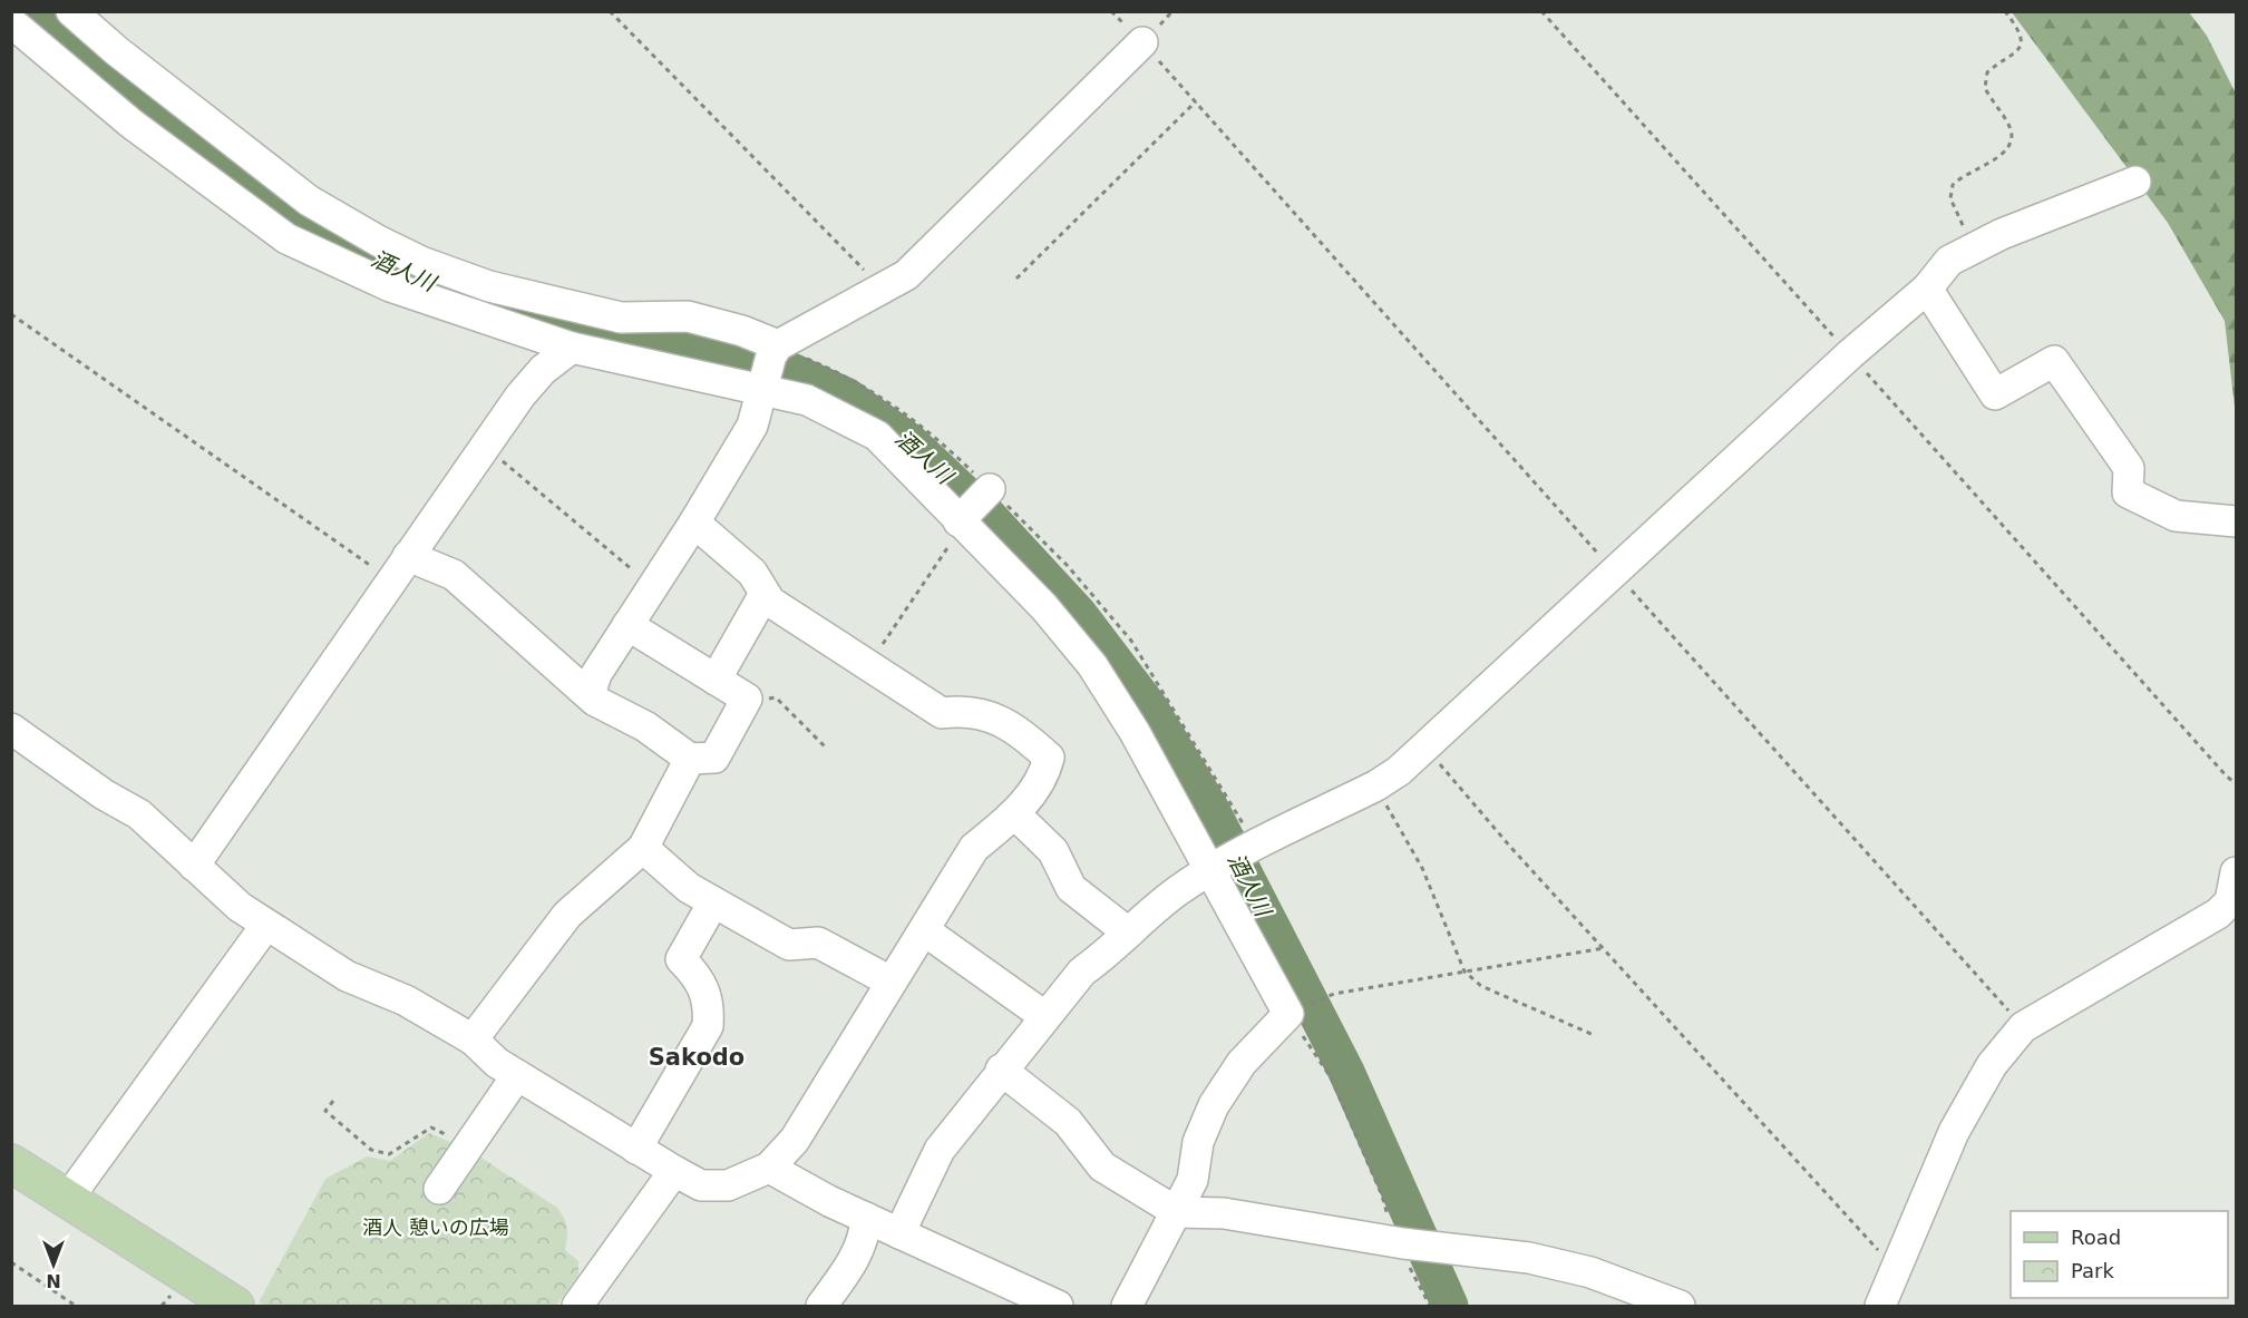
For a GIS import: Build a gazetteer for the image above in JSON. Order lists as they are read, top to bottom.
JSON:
{
  "districts": ["Sakodo"],
  "water": ["酒人川"],
  "parks": ["酒人 憩いの広場"],
  "legend": ["Road", "Park"],
  "north": "bottom"
}
